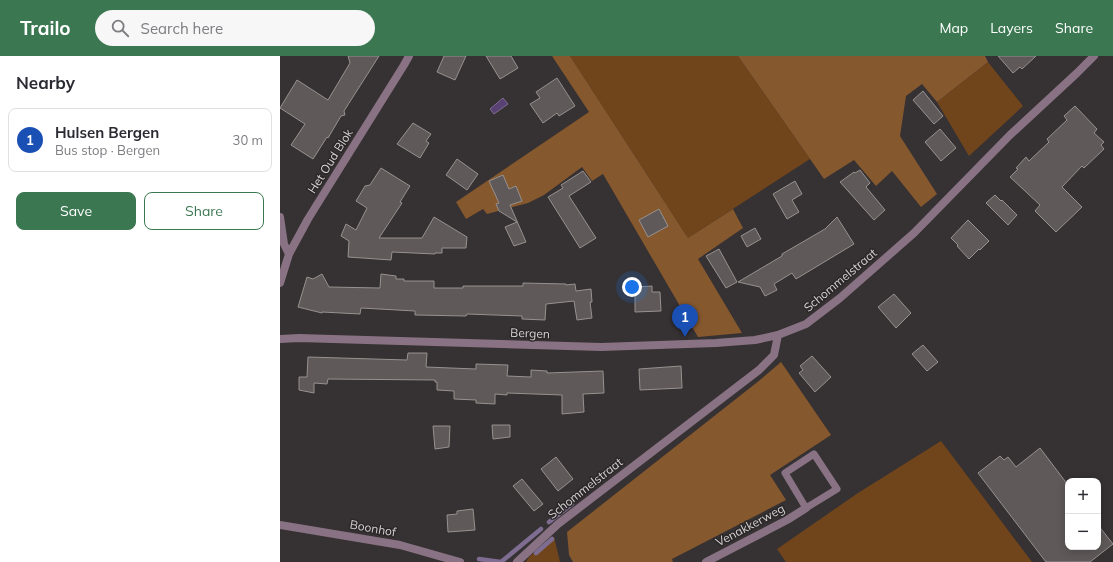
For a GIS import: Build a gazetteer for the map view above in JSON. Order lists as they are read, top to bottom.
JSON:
{
  "streets": {
    "street": [
      "Het Oud Blok",
      "Schommelstraat",
      "Bergen",
      "Venakkerweg",
      "Boonhof"
    ]
  },
  "crossings": [
    ["Schommelstraat", "Bergen"]
  ],
  "page": {
    "header": "Trailo",
    "search": "Search here",
    "nav": ["Map", "Layers", "Share"],
    "heading": "Nearby",
    "list": [
      {
        "mark": "1",
        "name": "Hulsen Bergen",
        "note": "Bus stop · Bergen",
        "value": "30 m"
      }
    ],
    "buttons": ["Save", "Share"],
    "pins": "1",
    "map_buttons": ["+", "−"]
  }
}
